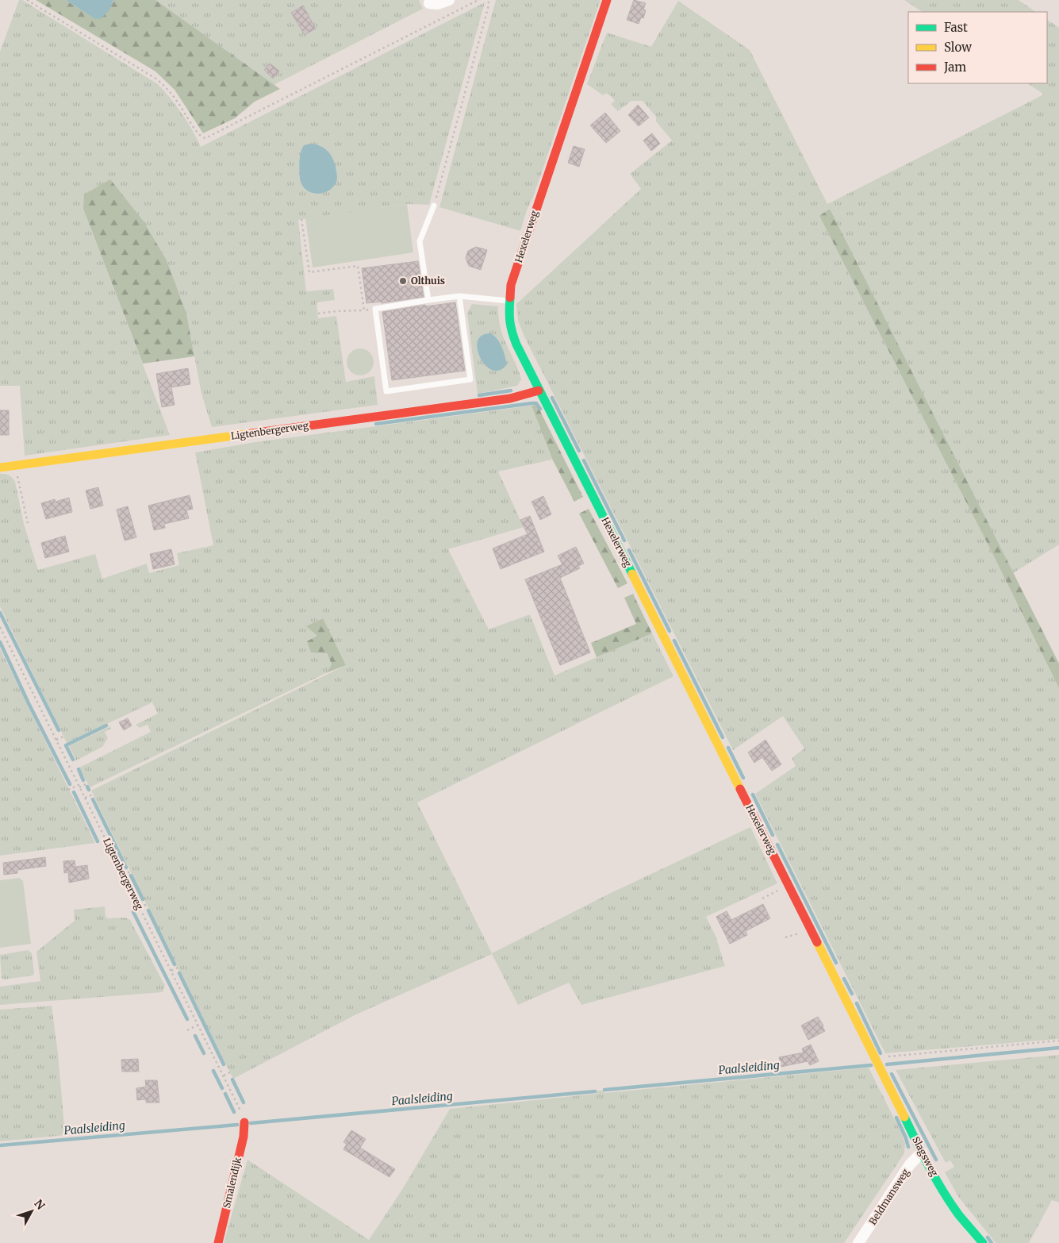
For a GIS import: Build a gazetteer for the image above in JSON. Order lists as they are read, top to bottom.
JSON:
{
  "streets": {
    "street": [
      "Hexelerweg",
      "Ligtenbergerweg",
      "Slagsweg",
      "Smalendijk",
      "Beldmansweg"
    ]
  },
  "crossings": [
    ["Hexelerweg", "Ligtenbergerweg"],
    ["Hexelerweg", "Slagsweg"],
    ["Ligtenbergerweg", "Smalendijk"],
    ["Slagsweg", "Beldmansweg"]
  ],
  "water": ["Paalsleiding"],
  "places": ["Olthuis"],
  "legend": ["Fast", "Slow", "Jam"],
  "north": "top right"
}
